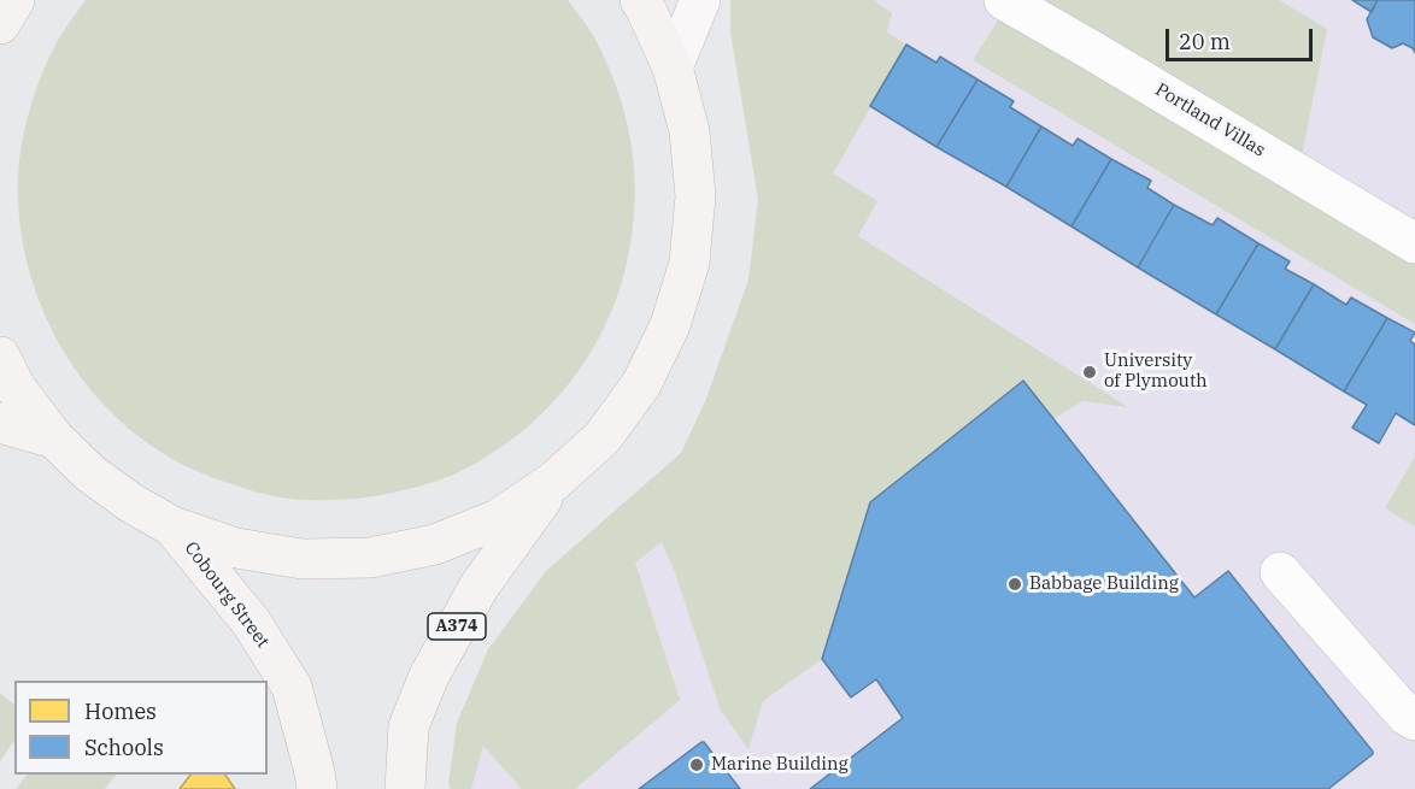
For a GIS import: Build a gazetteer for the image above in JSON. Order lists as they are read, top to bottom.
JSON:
{
  "streets": {
    "main road": ["Cobourg Street", "A374"],
    "street": ["Portland Villas"]
  },
  "places": ["University of Plymouth", "Babbage Building", "Marine Building"],
  "legend": ["Homes", "Schools"],
  "scale_bar": "20 m"
}
